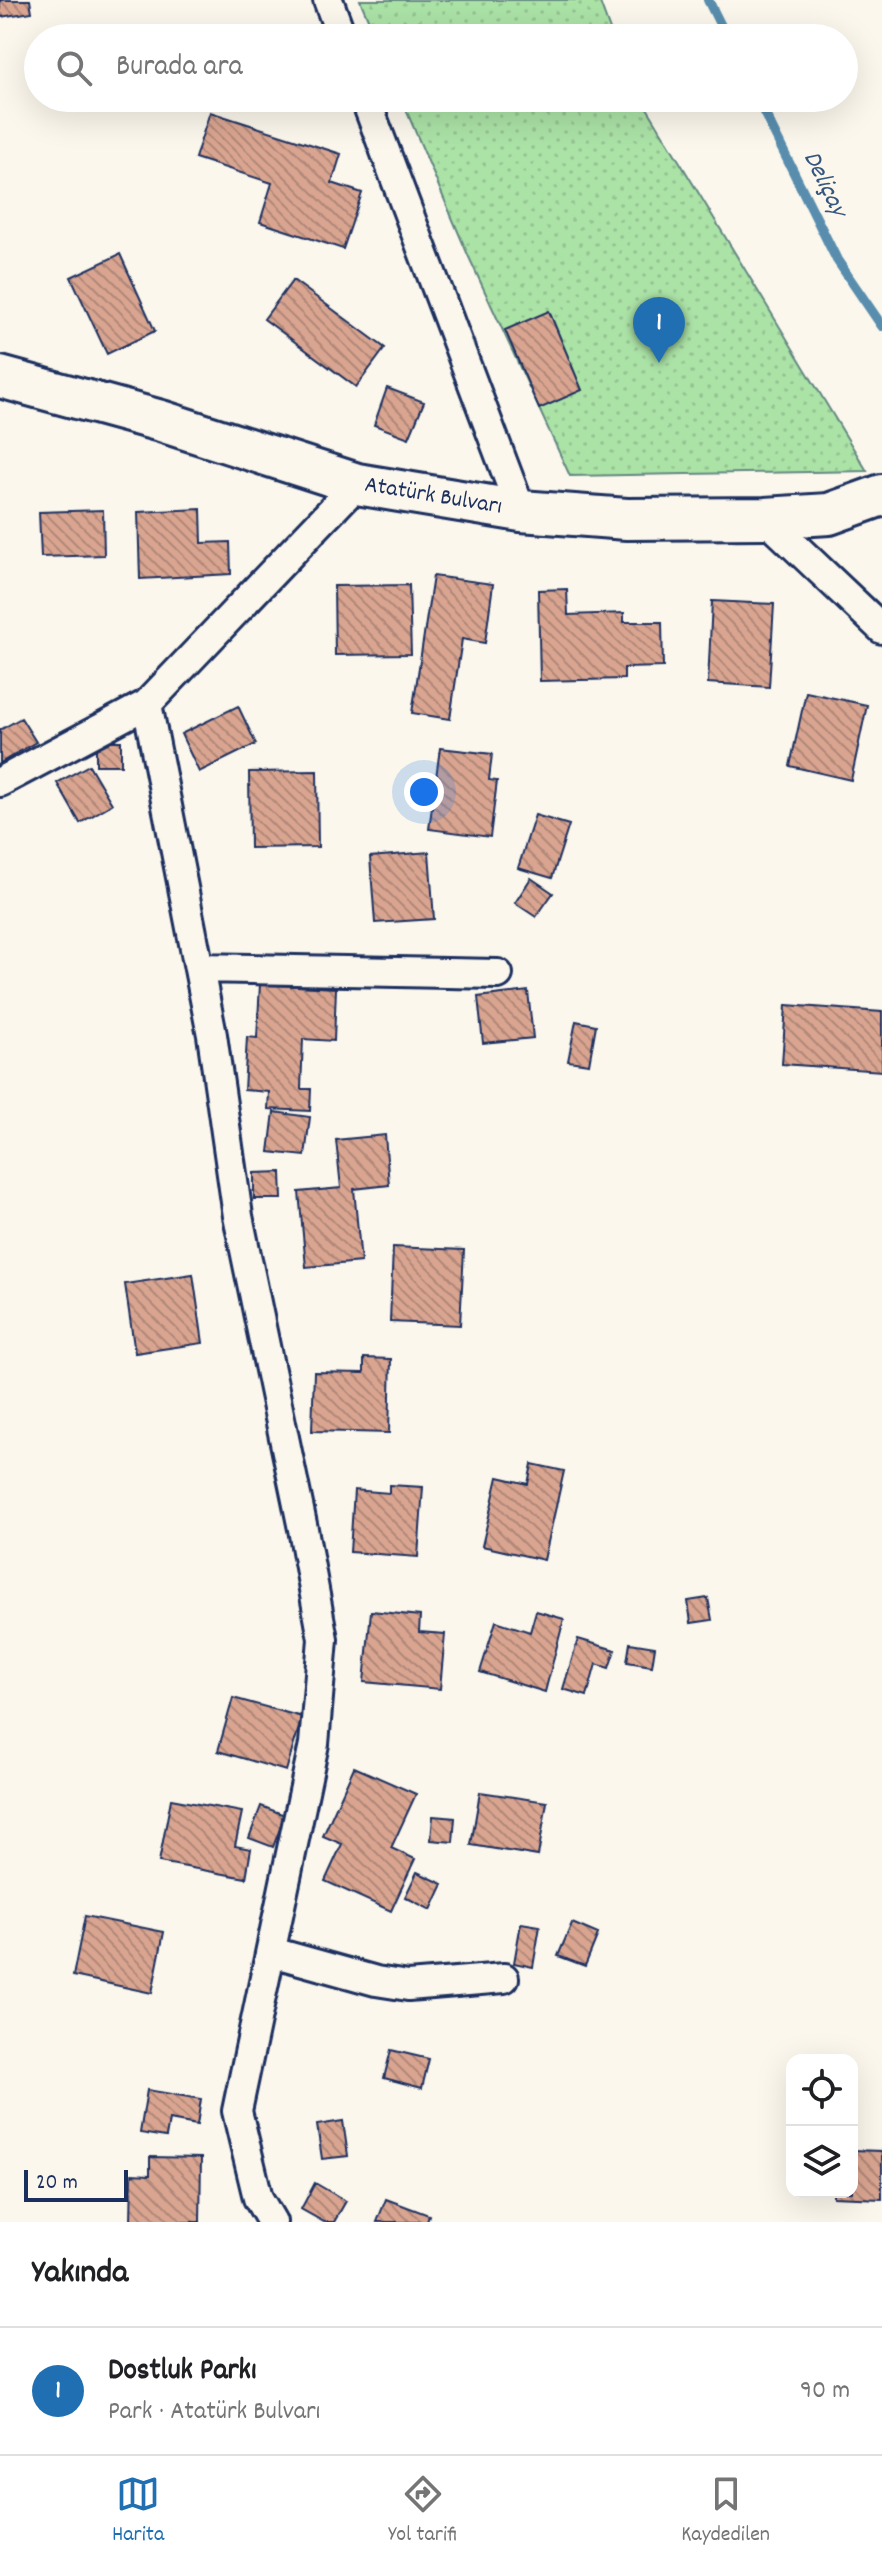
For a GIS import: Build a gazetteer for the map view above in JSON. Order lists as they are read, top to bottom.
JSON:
{
  "streets": {
    "main road": ["Atatürk Bulvarı"]
  },
  "water": ["Deliçay"],
  "scale_bar": "20 m",
  "page": {
    "search": "Burada ara",
    "pins": "1",
    "scale": "20 m",
    "heading": "Yakında",
    "list": [
      {
        "mark": "1",
        "name": "Dostluk Parkı",
        "note": "Park · Atatürk Bulvarı",
        "value": "90 m"
      }
    ],
    "nav": ["Harita", "Yol tarifi", "Kaydedilen"]
  }
}
